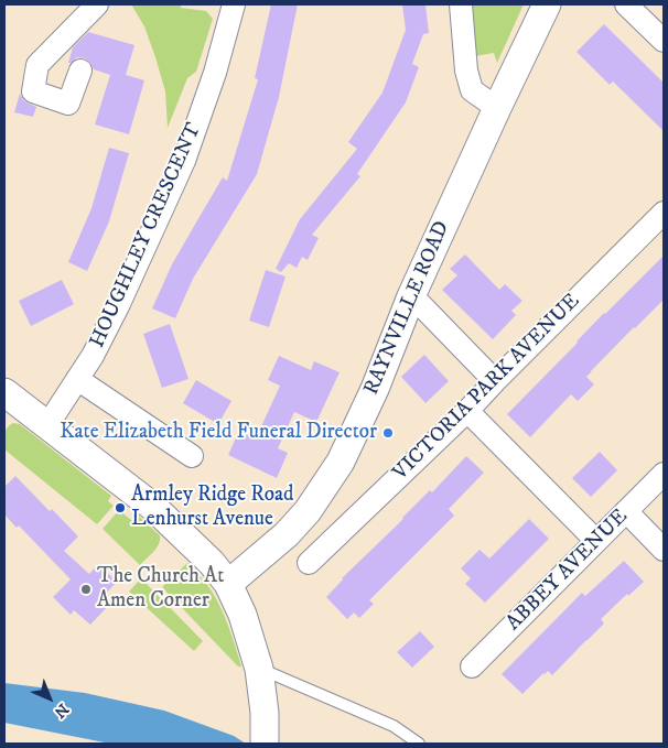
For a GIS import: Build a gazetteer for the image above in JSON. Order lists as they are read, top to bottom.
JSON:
{
  "streets": {
    "street": [
      "HOUGHLEY CRESCENT",
      "RAYNVILLE ROAD",
      "VICTORIA PARK AVENUE",
      "ABBEY AVENUE"
    ]
  },
  "places": ["Kate Elizabeth Field Funeral Director", "Armley Ridge Road Lenhurst Avenue", "The Church At Amen Corner"],
  "north": "bottom right"
}
